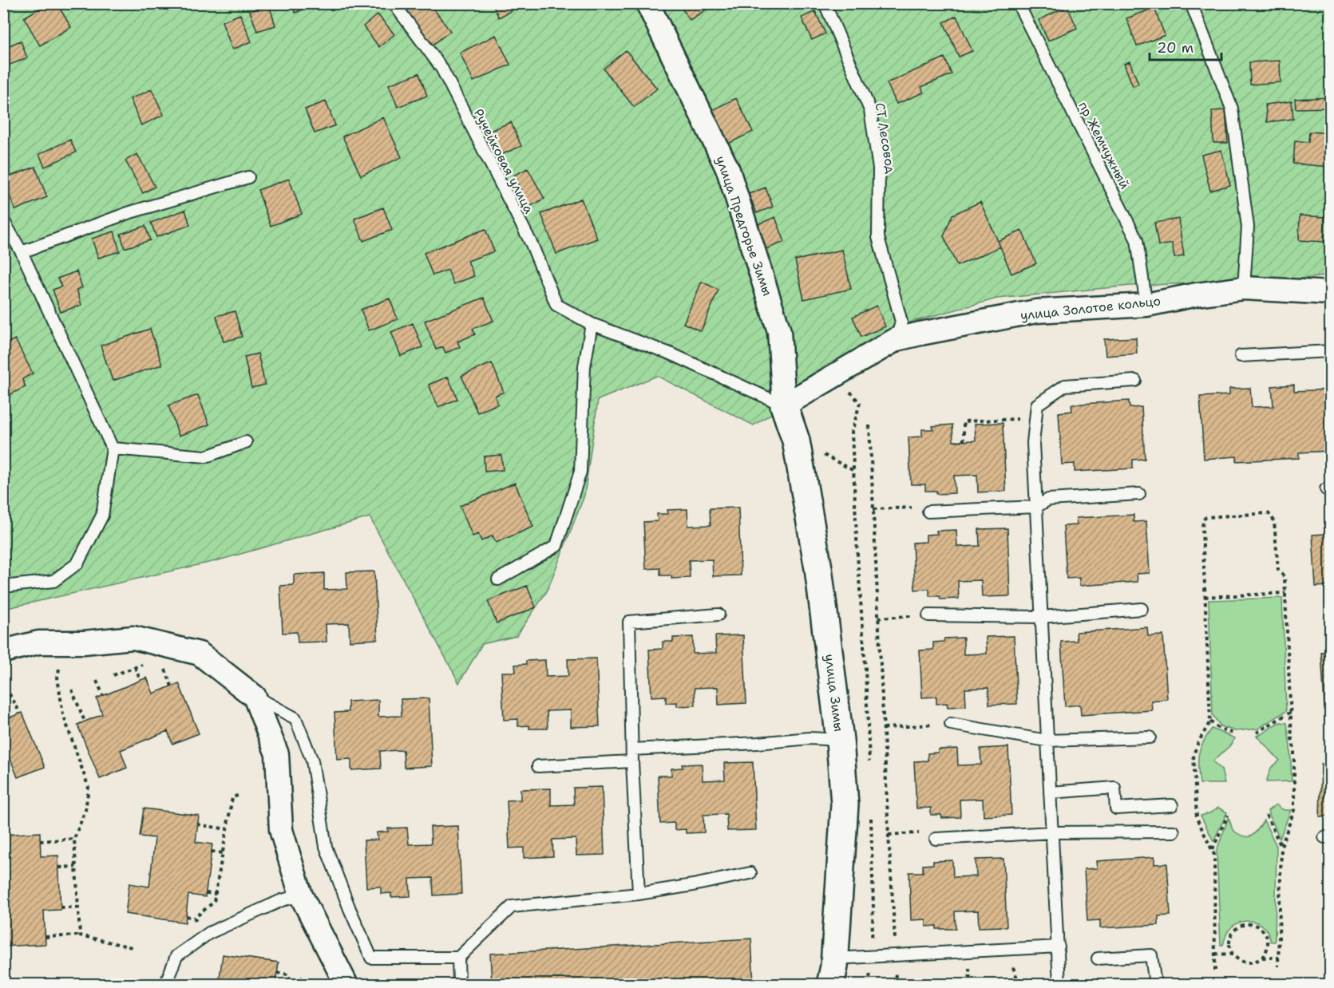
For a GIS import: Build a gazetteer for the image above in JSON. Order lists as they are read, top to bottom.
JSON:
{
  "streets": {
    "street": ["улица Предгорье Зимы", "улица Золотое кольцо", "улица Зимы"],
    "lane": ["СТ Лесовод", "пр Жемчужный", "Ручейковая улица"]
  },
  "crossings": [
    ["СТ Лесовод", "улица Золотое кольцо"],
    ["пр Жемчужный", "улица Золотое кольцо"],
    ["Ручейковая улица", "улица Предгорье Зимы"],
    ["Ручейковая улица", "улица Золотое кольцо"],
    ["Ручейковая улица", "улица Зимы"],
    ["улица Предгорье Зимы", "улица Золотое кольцо"],
    ["улица Предгорье Зимы", "улица Зимы"],
    ["улица Золотое кольцо", "улица Зимы"]
  ],
  "scale_bar": "20 m"
}
